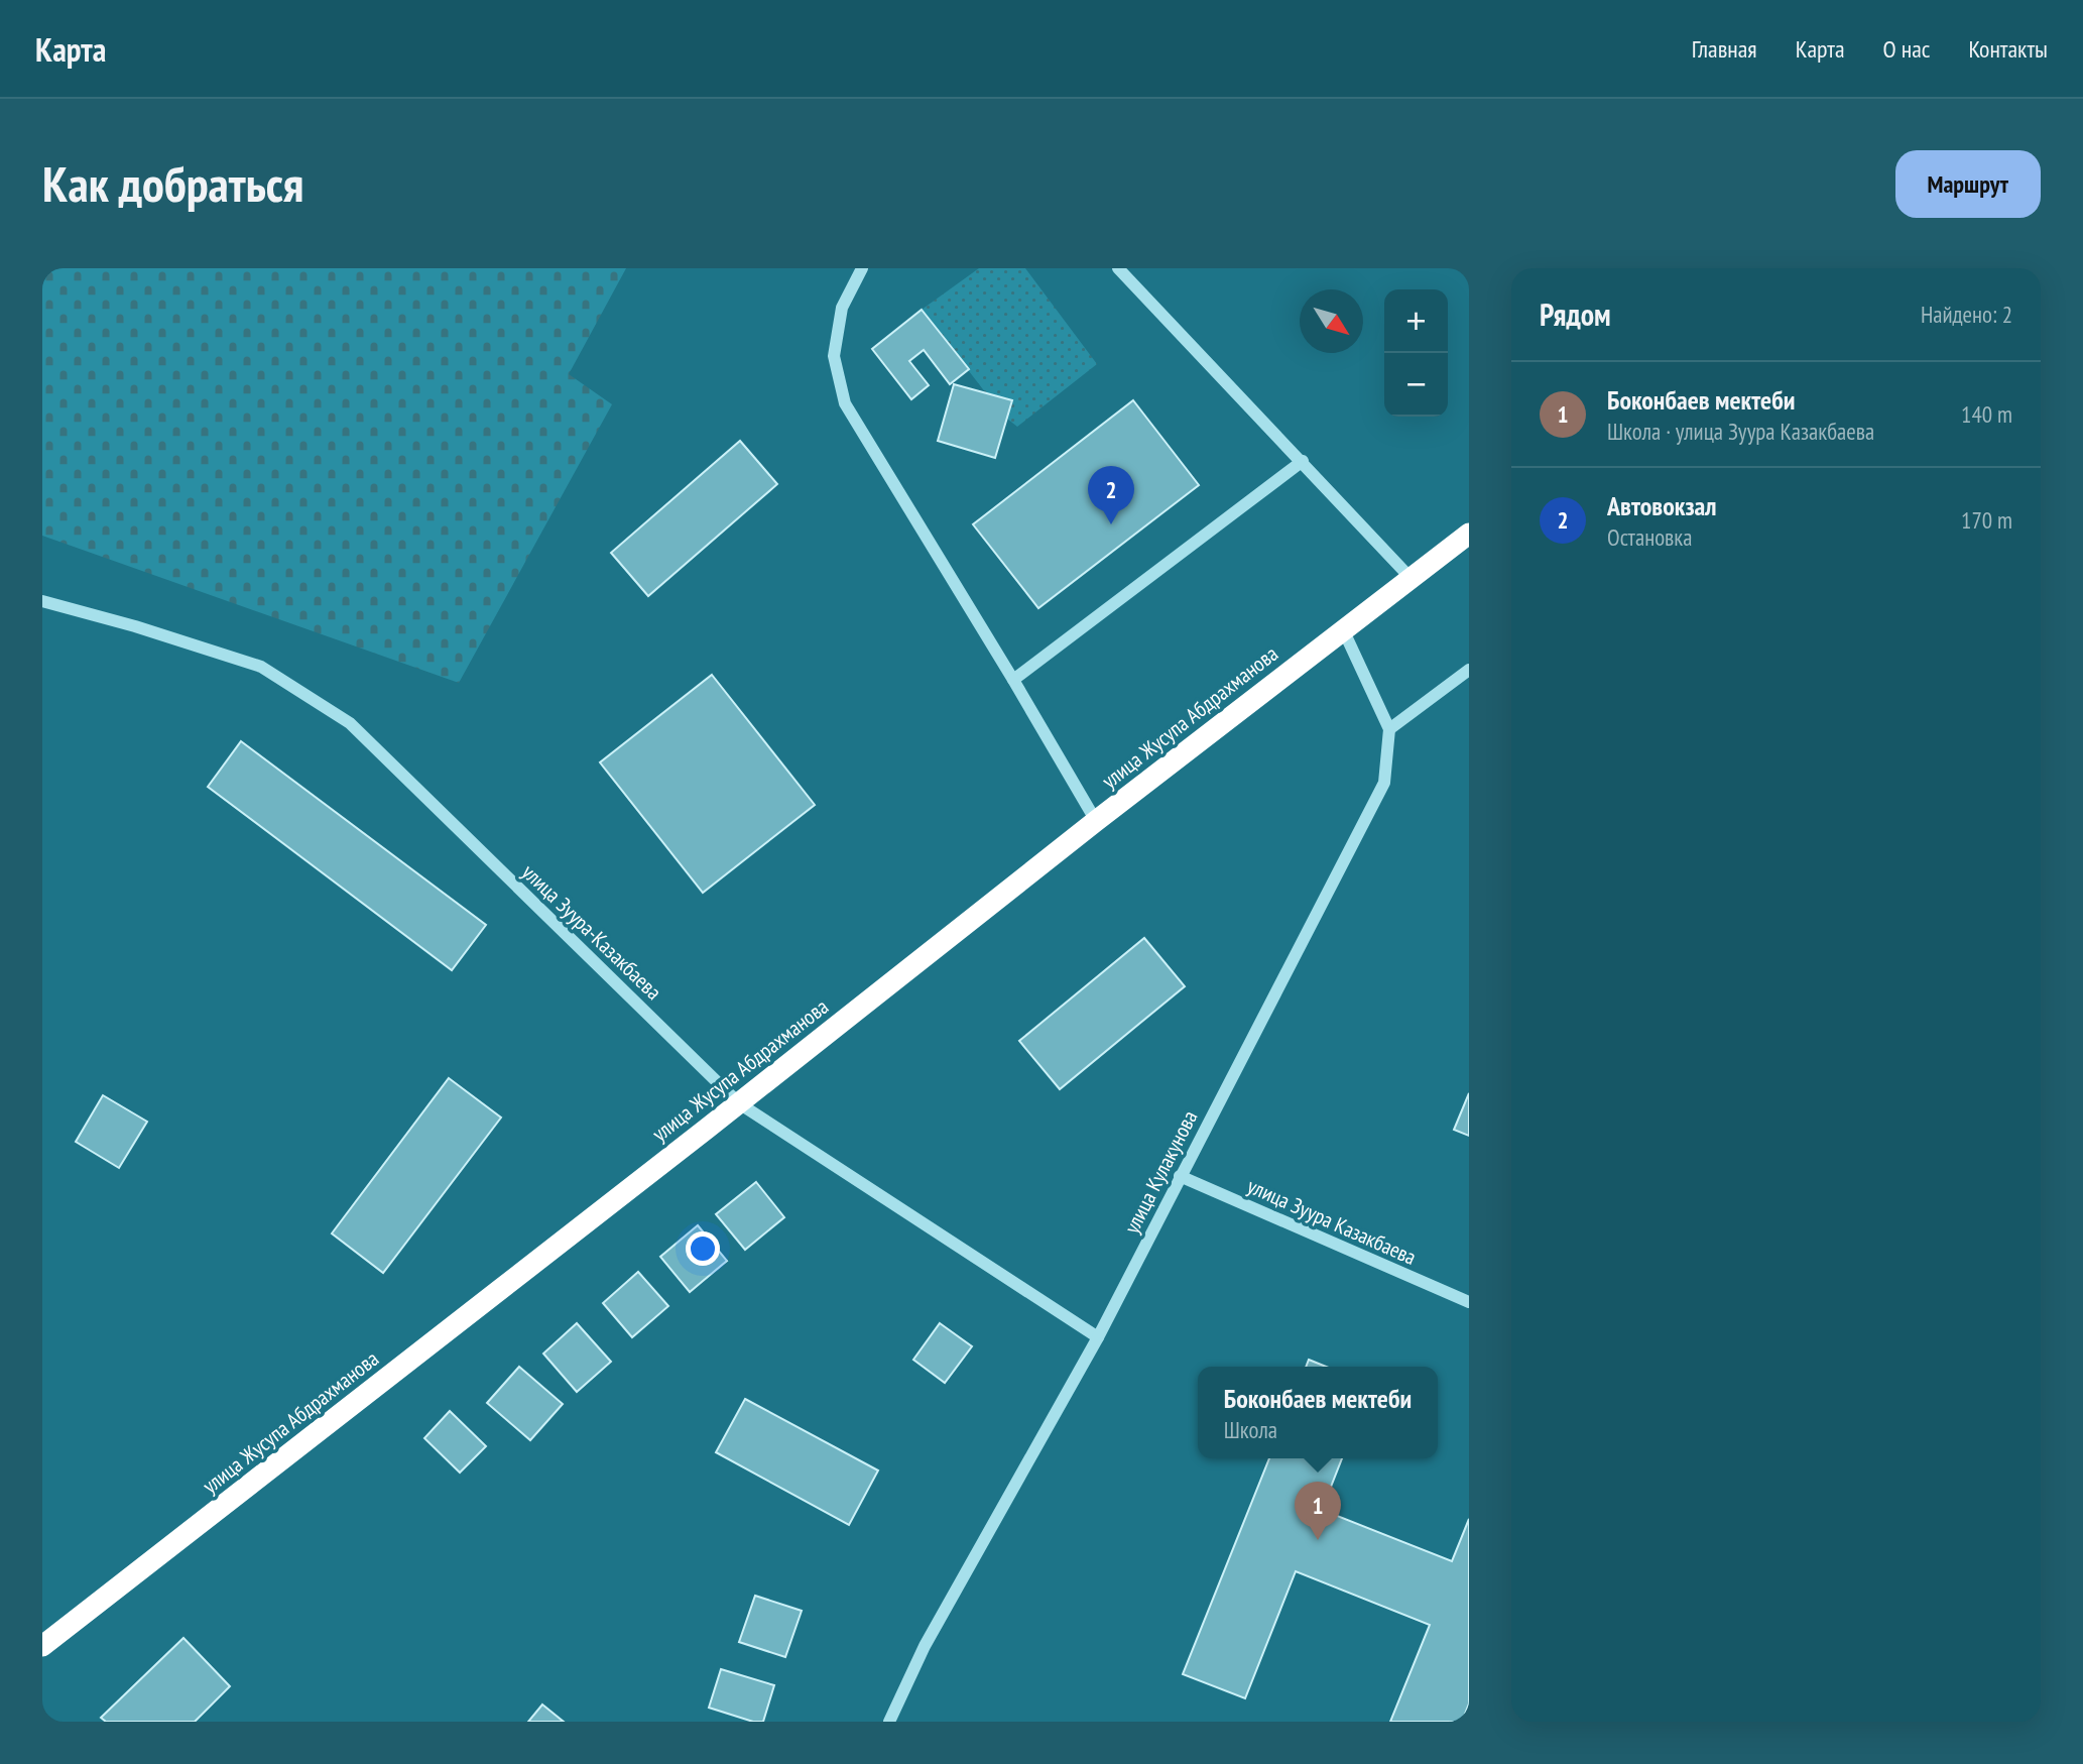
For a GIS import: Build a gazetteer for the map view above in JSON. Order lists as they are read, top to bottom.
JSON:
{
  "streets": {
    "highway": ["улица Жусупа Абдрахманова"],
    "street": ["улица Зуура-Казакбаева", "улица Кулакунова", "улица Зуура Казакбаева"]
  },
  "crossings": [
    ["улица Жусупа Абдрахманова", "улица Зуура-Казакбаева"],
    ["улица Зуура-Казакбаева", "улица Кулакунова"],
    ["улица Кулакунова", "улица Зуура Казакбаева"]
  ],
  "north": "bottom right",
  "page": {
    "header": "Карта",
    "nav": [
      "Главная",
      "Карта",
      "О нас",
      "Контакты"
    ],
    "buttons": "Маршрут",
    "title": "Как добраться",
    "heading": ["Рядом", "Найдено: 2"],
    "map_buttons": ["+", "−"],
    "list": [
      {
        "mark": "1",
        "name": "Боконбаев мектеби",
        "note": "Школа · улица Зуура Казакбаева",
        "value": "140 m"
      },
      {
        "mark": "2",
        "name": "Автовокзал",
        "note": "Остановка",
        "value": "170 m"
      }
    ],
    "pins": ["2", "1"],
    "popup": ["Боконбаев мектеби", "Школа"]
  }
}
